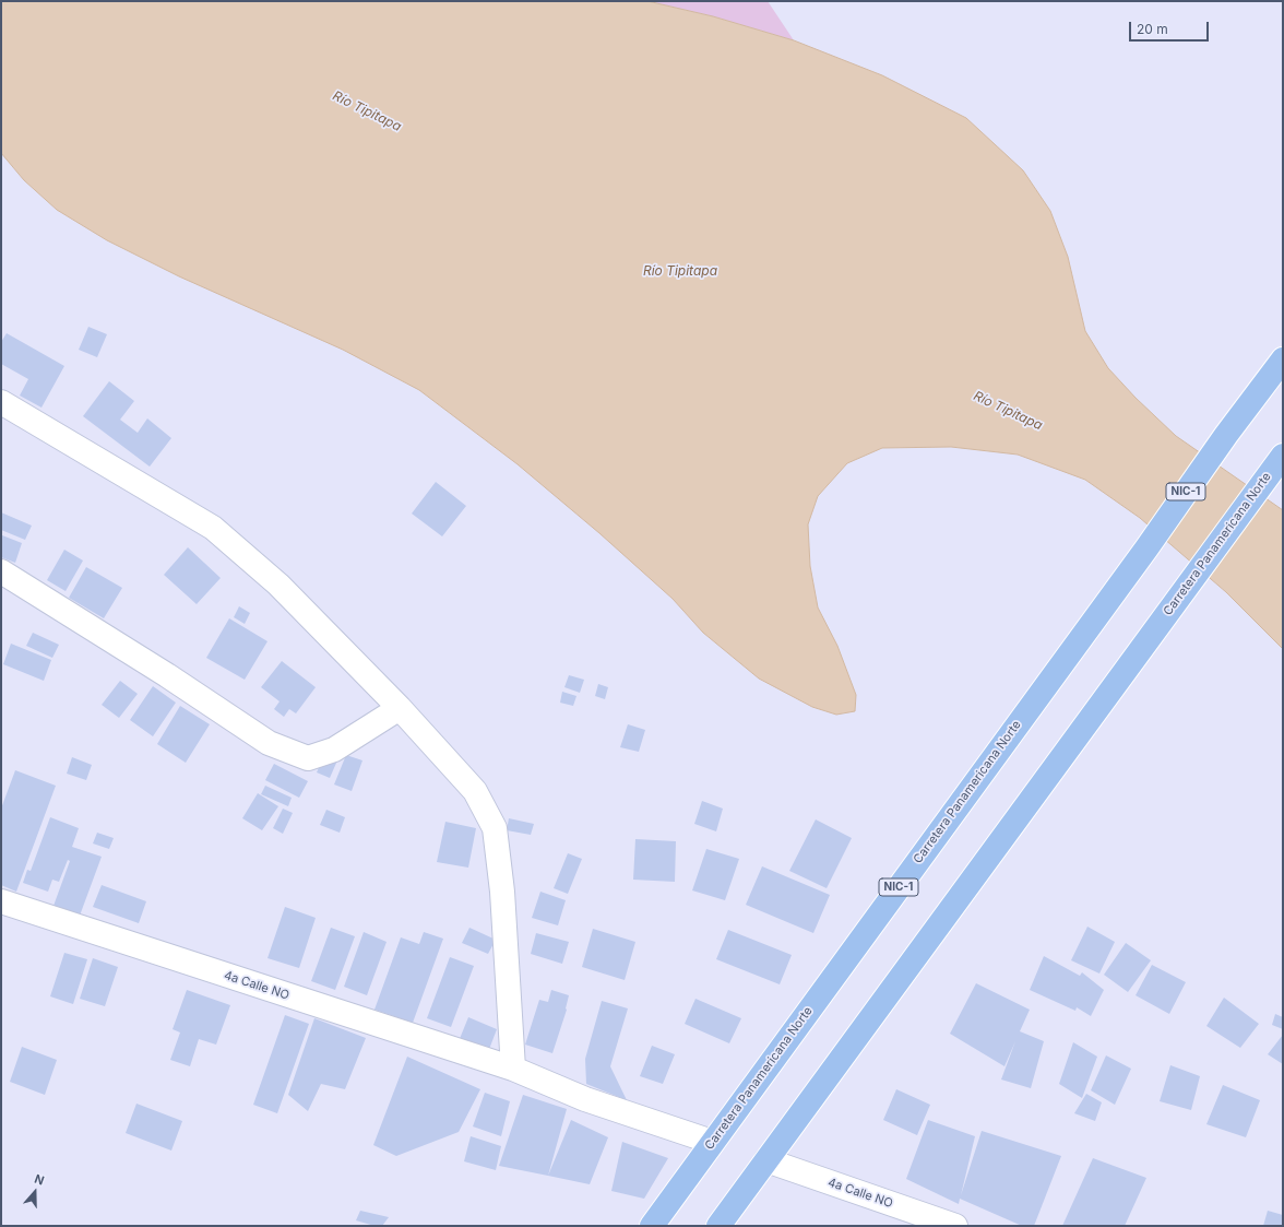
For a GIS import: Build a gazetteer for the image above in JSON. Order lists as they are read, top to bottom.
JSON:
{
  "streets": {
    "highway": ["NIC-1", "Carretera Panamericana Norte"],
    "street": ["4a Calle NO"]
  },
  "crossings": [
    ["Carretera Panamericana Norte", "4a Calle NO"]
  ],
  "water": ["Río Tipitapa"],
  "scale_bar": "20 m",
  "north": "top"
}
